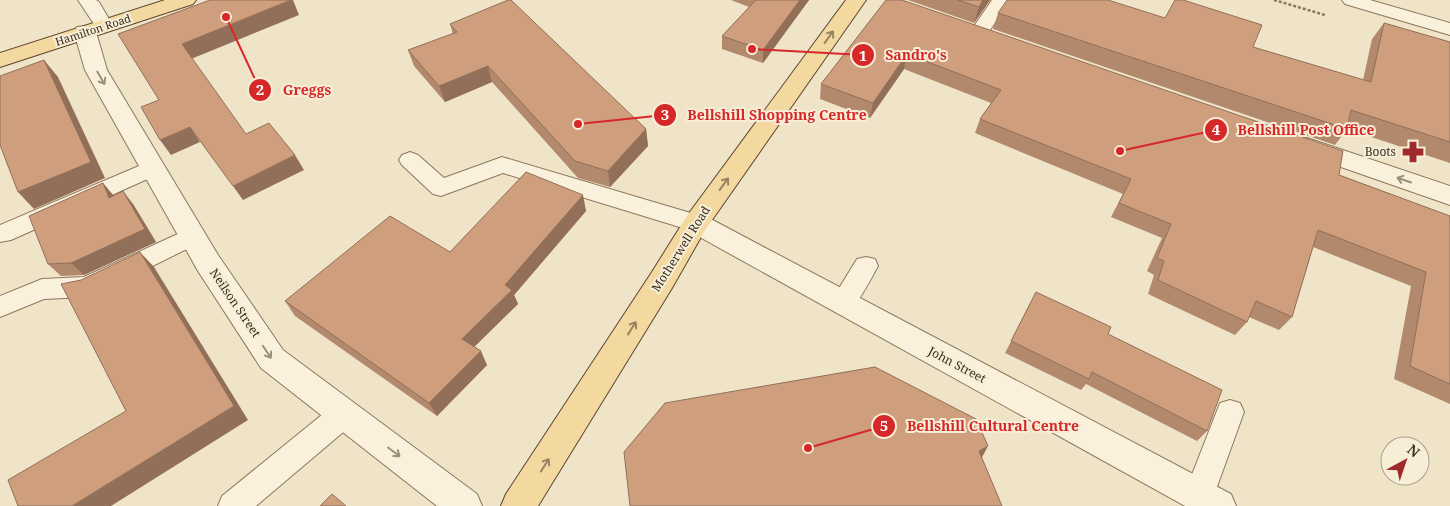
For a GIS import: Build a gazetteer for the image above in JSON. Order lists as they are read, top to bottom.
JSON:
{
  "streets": {
    "main road": ["Hamilton Road", "Motherwell Road"],
    "street": ["Neilson Street", "John Street"]
  },
  "crossings": [
    ["Hamilton Road", "Neilson Street"],
    ["Motherwell Road", "John Street"]
  ],
  "one_way": ["Motherwell Road", "Neilson Street"],
  "places": {
    "other": [
      "Greggs",
      "Sandro's",
      "Bellshill Shopping Centre",
      "Bellshill Post Office",
      "Bellshill Cultural Centre"
    ],
    "pharmacy": ["Boots"]
  },
  "north": "top right"
}
